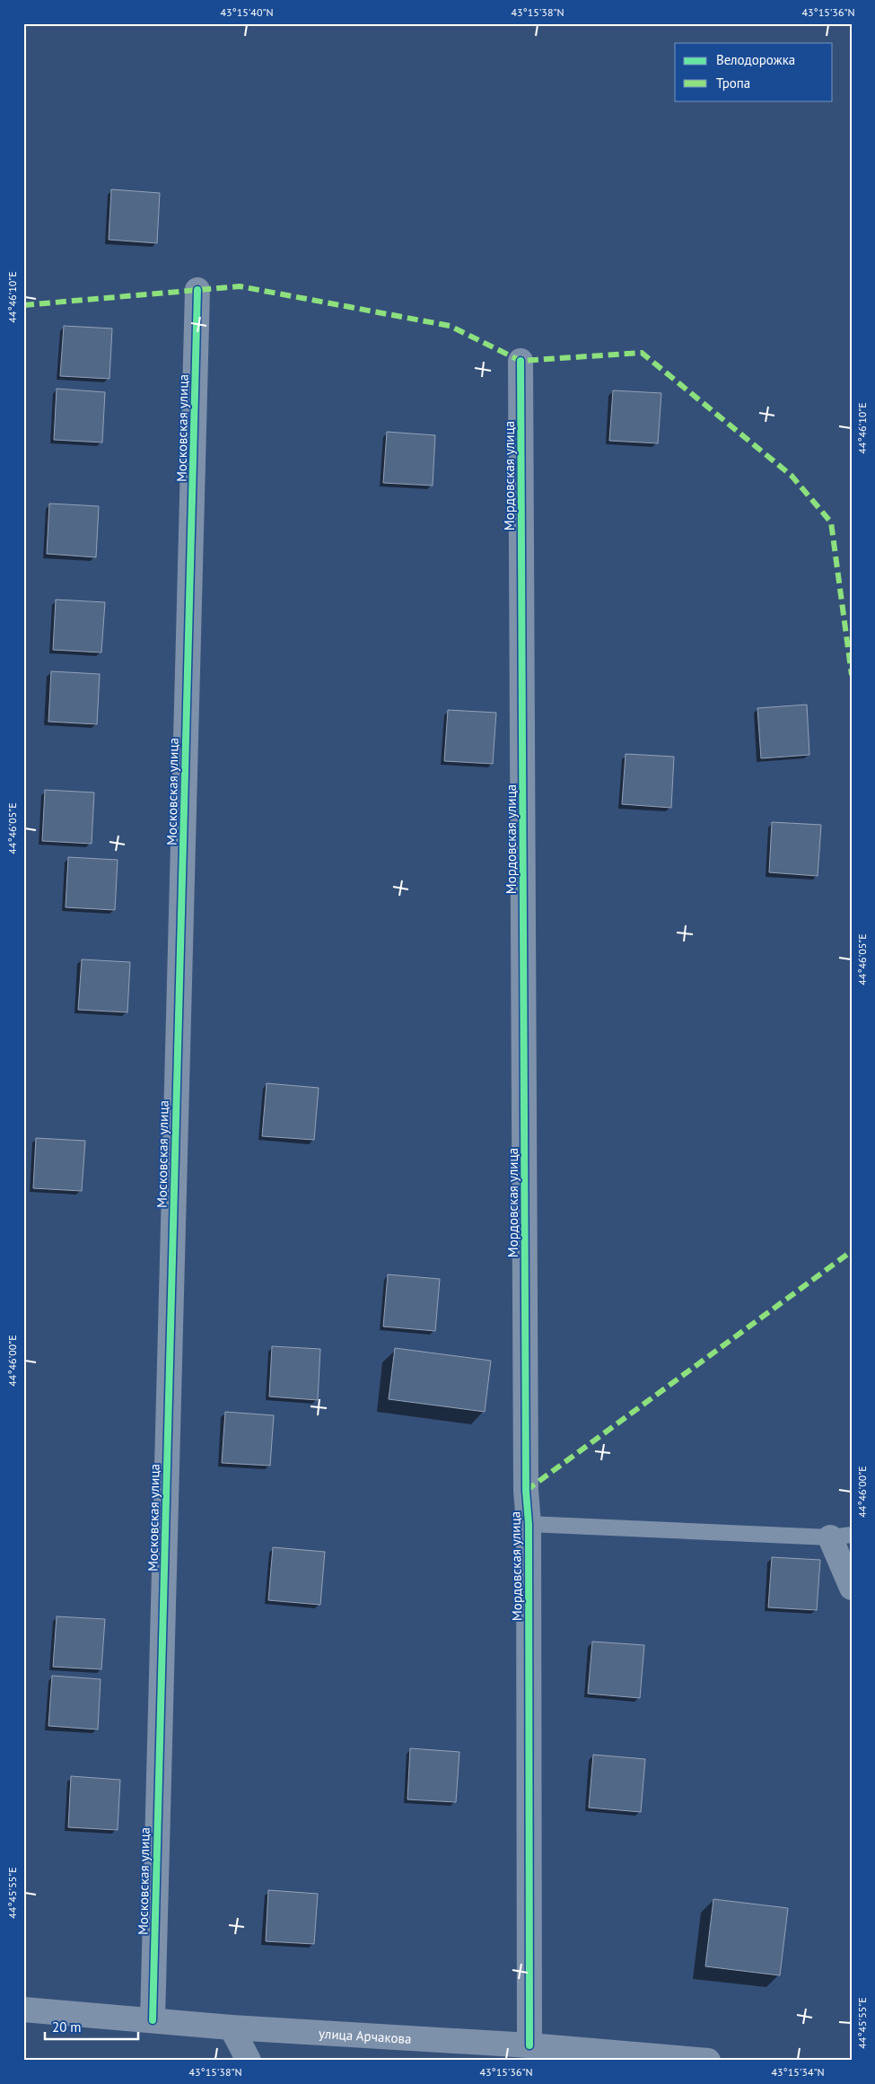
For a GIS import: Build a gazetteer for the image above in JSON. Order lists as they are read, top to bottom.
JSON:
{
  "streets": {
    "street": ["Московская улица", "Мордовская улица", "улица Арчакова"]
  },
  "crossings": [
    ["Московская улица", "улица Арчакова"],
    ["Мордовская улица", "улица Арчакова"]
  ],
  "legend": ["Велодорожка", "Тропа"],
  "scale_bar": "20 m",
  "coordinates": [
    "43°15'40\"N",
    "43°15'38\"N",
    "43°15'36\"N",
    "44°46'10\"E",
    "44°46'05\"E",
    "44°46'00\"E",
    "44°45'55\"E",
    "43°15'34\"N"
  ]
}
